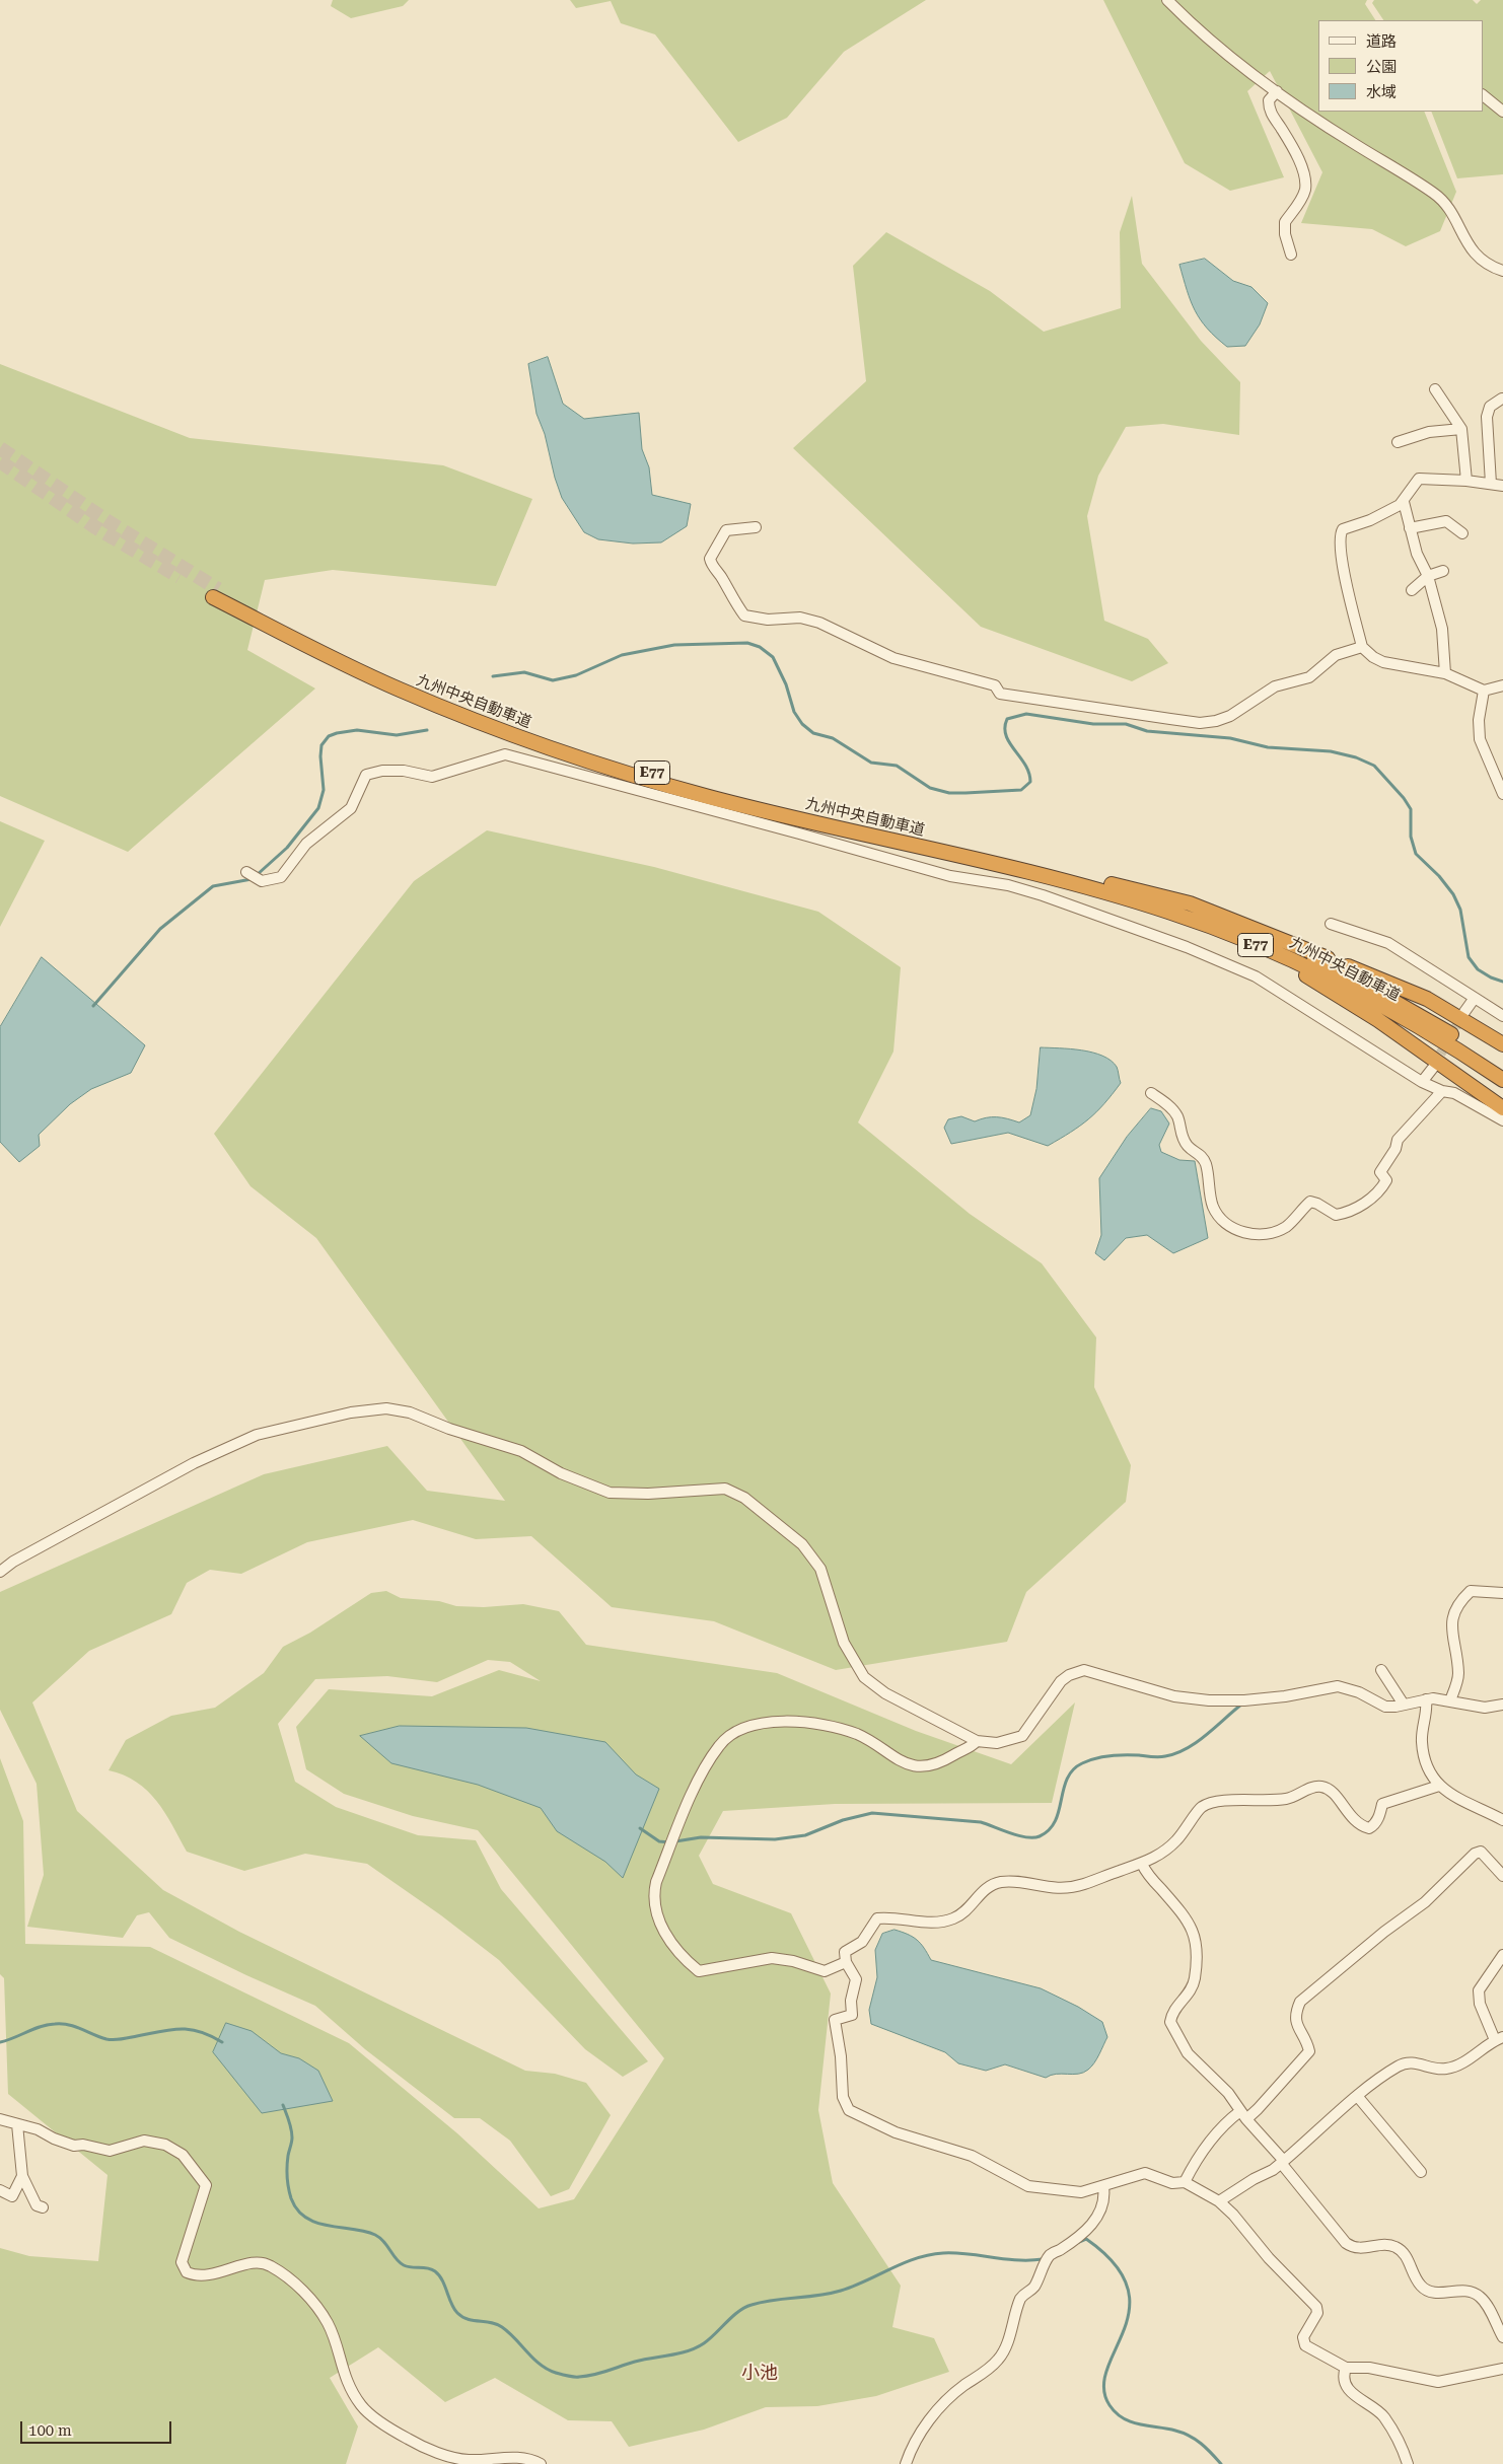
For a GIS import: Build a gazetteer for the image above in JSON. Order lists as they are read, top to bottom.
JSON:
{
  "streets": {
    "highway": ["九州中央自動車道", "E77"]
  },
  "districts": ["小池"],
  "legend": ["道路", "公園", "水域"],
  "scale_bar": "100 m"
}
